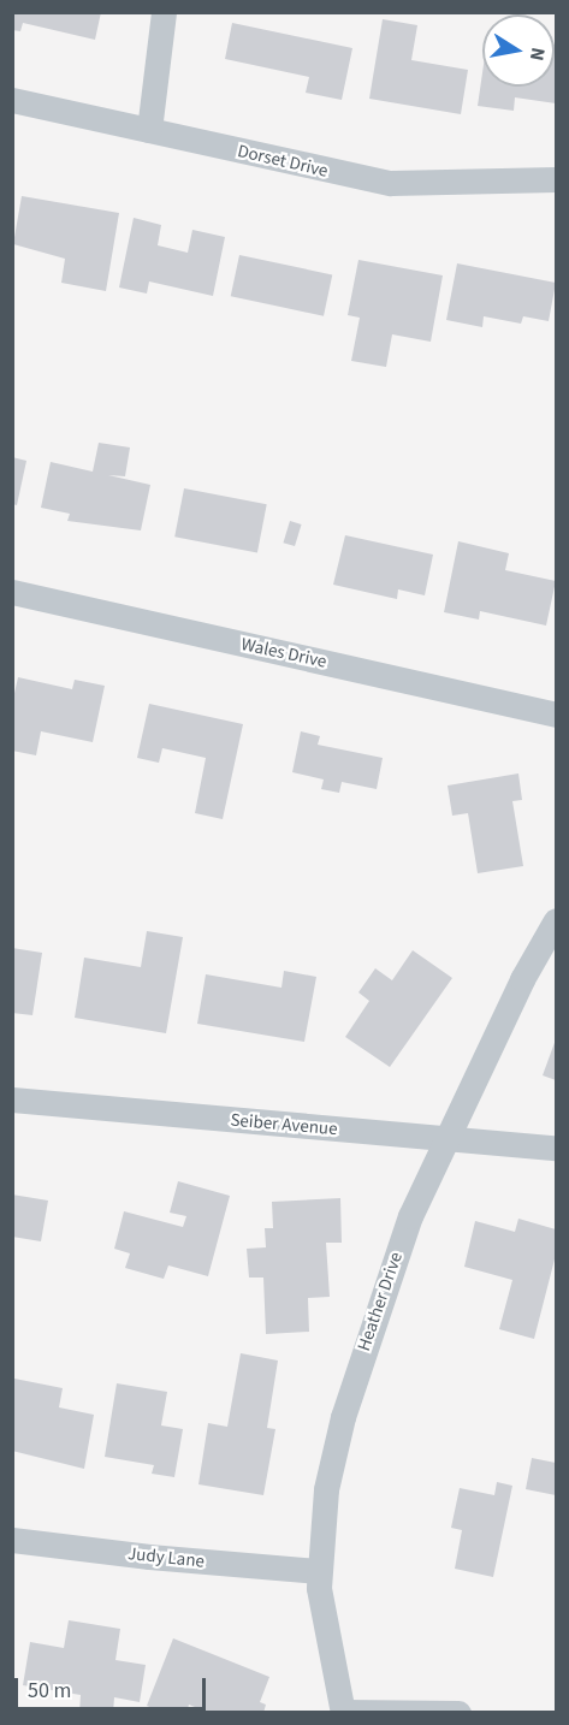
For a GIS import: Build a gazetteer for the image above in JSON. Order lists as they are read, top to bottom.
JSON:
{
  "streets": {
    "street": [
      "Dorset Drive",
      "Wales Drive",
      "Seiber Avenue",
      "Heather Drive",
      "Judy Lane"
    ]
  },
  "crossings": [
    ["Seiber Avenue", "Heather Drive"],
    ["Heather Drive", "Judy Lane"]
  ],
  "scale_bar": "50 m",
  "north": "right"
}
